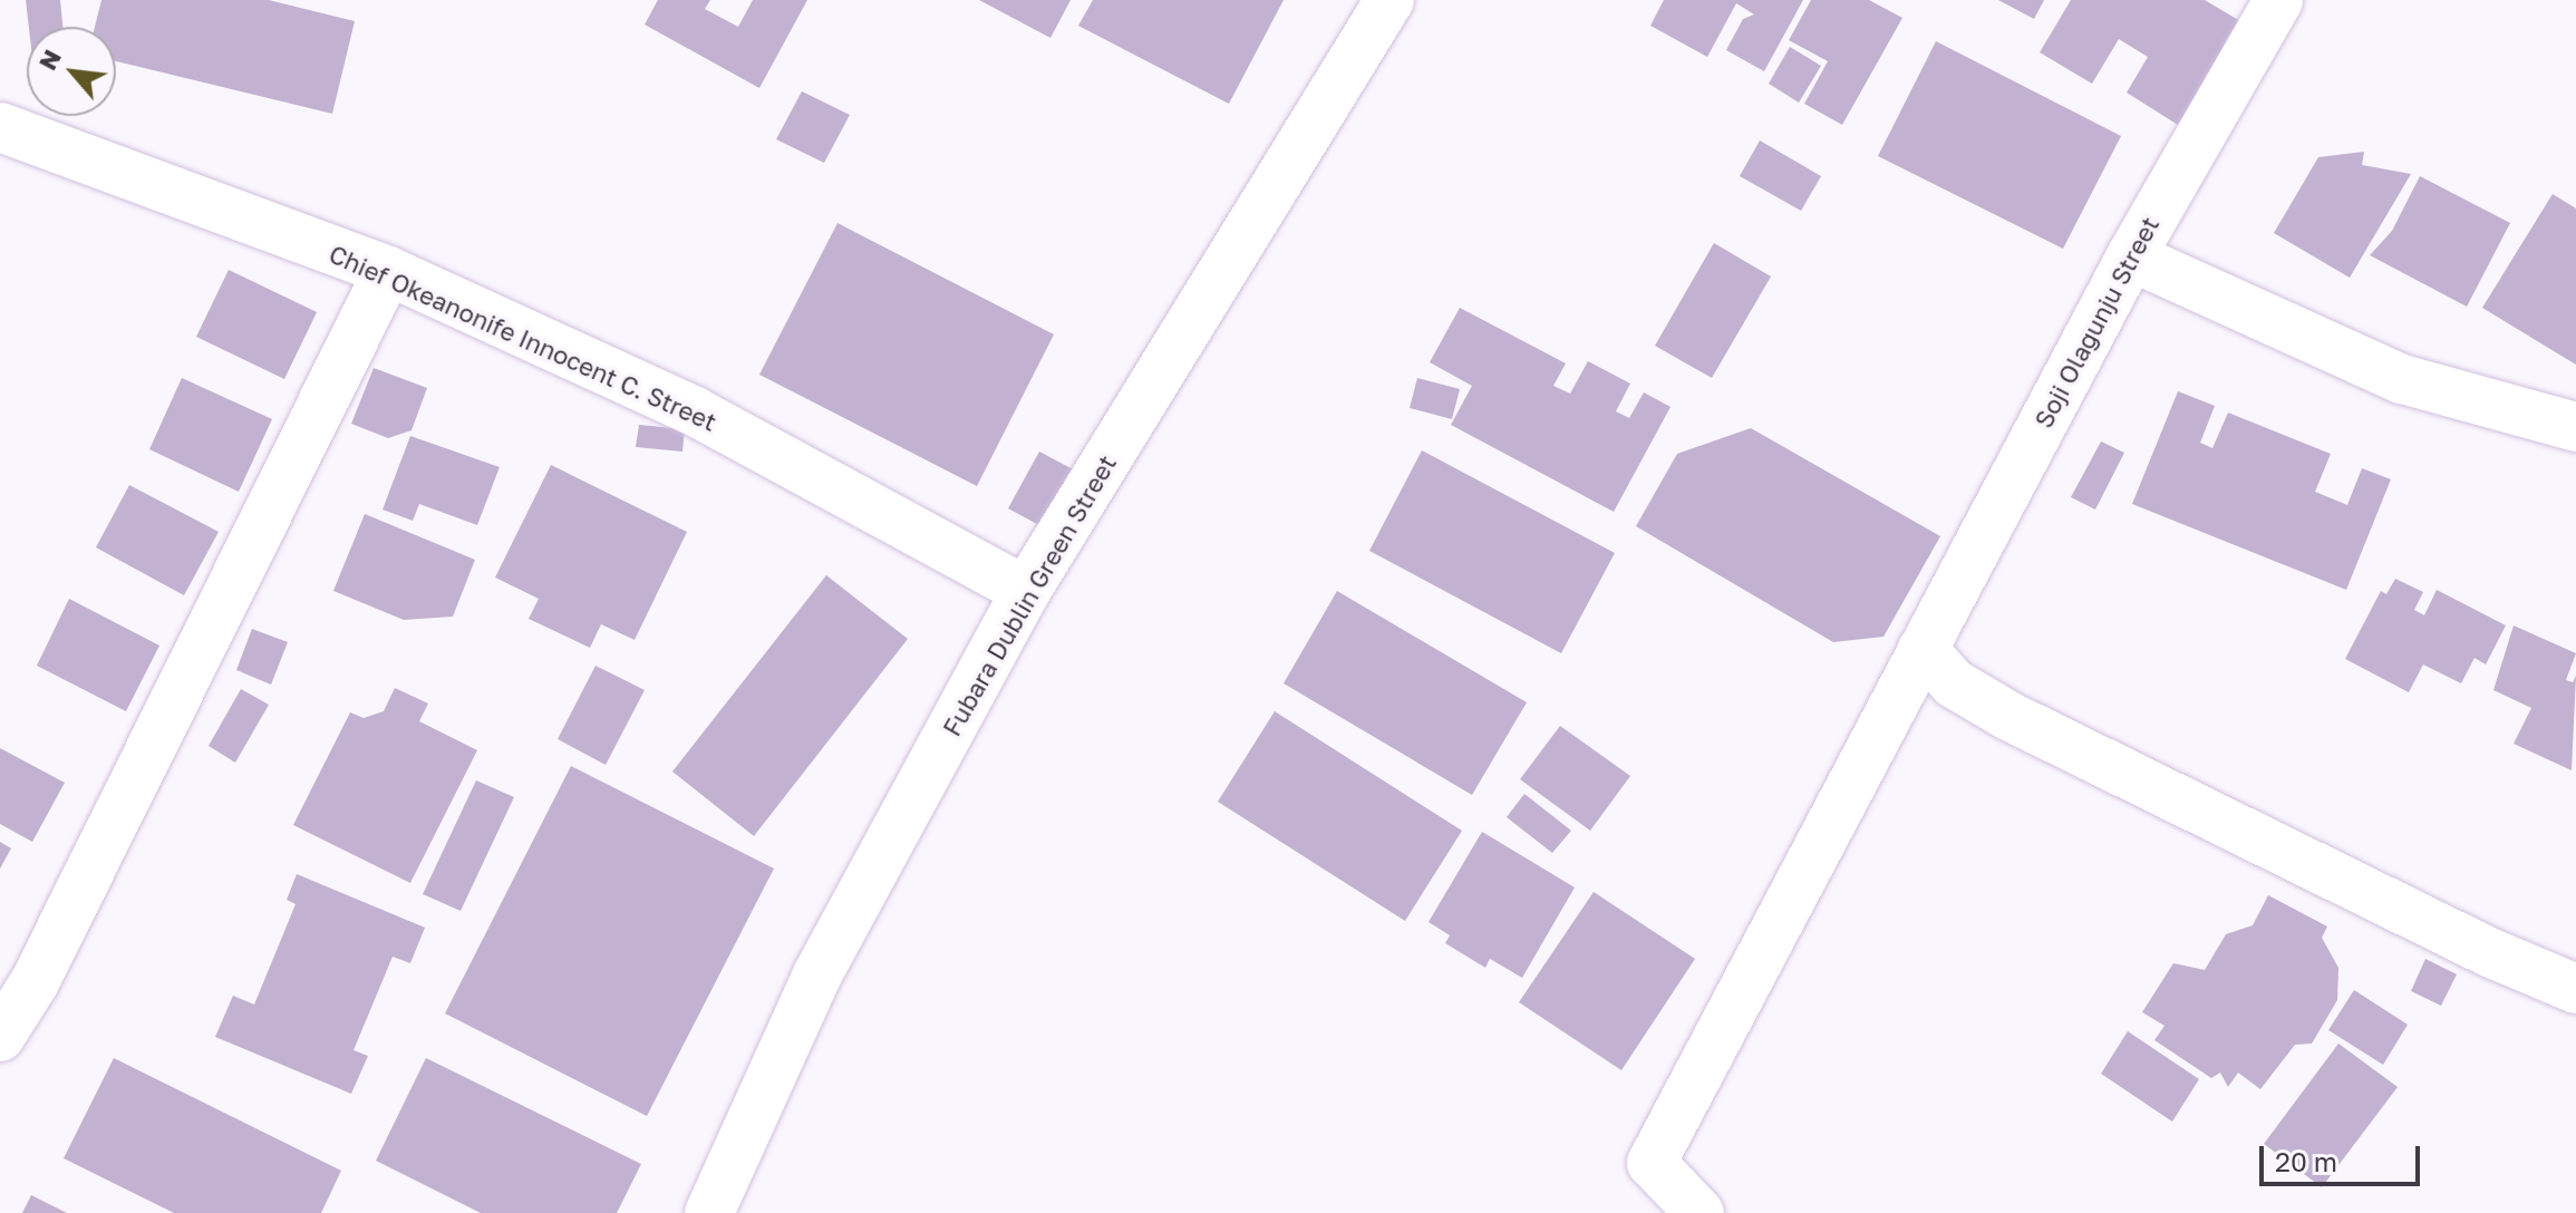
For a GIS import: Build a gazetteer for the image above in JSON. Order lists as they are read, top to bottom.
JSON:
{
  "streets": {
    "street": ["Soji Olagunju Street", "Chief Okeanonife Innocent C. Street", "Fubara Dublin Green Street"]
  },
  "crossings": [
    ["Chief Okeanonife Innocent C. Street", "Fubara Dublin Green Street"]
  ],
  "scale_bar": "20 m",
  "north": "top left"
}
